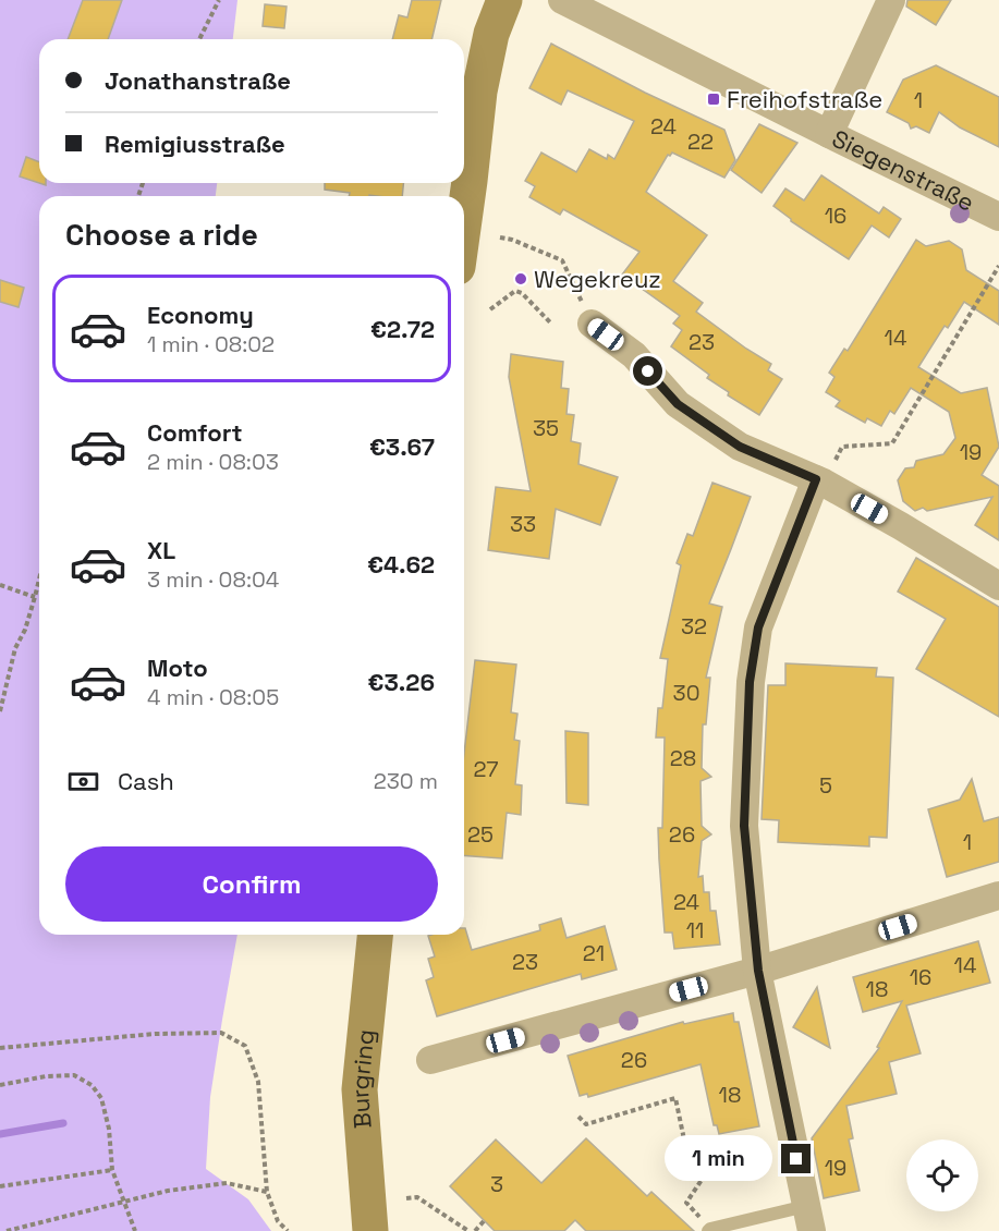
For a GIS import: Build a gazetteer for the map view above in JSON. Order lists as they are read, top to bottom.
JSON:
{
  "streets": {
    "main road": ["Burgring"],
    "street": ["Siegenstraße"]
  },
  "places": {
    "transit": ["Freihofstraße"],
    "other": ["Wegekreuz"]
  },
  "house_numbers": [
    "1",
    "24",
    "22",
    "16",
    "14",
    "23",
    "35",
    "19",
    "33",
    "32",
    "30",
    "28",
    "27",
    "5",
    "25",
    "26",
    "1",
    "24",
    "11",
    "21",
    "23",
    "14",
    "16",
    "18",
    "26",
    "18",
    "19",
    "3"
  ],
  "page": {
    "banner": ["Jonathanstraße", "Remigiusstraße"],
    "heading": "Choose a ride",
    "list": [
      {
        "name": "Economy",
        "note": "1 min · 08:02",
        "value": "€2.72"
      },
      {
        "name": "Comfort",
        "note": "2 min · 08:03",
        "value": "€3.67"
      },
      {
        "name": "XL",
        "note": "3 min · 08:04",
        "value": "€4.62"
      },
      {
        "name": "Moto",
        "note": "4 min · 08:05",
        "value": "€3.26"
      }
    ],
    "pay": ["Cash", "230 m"],
    "buttons": "Confirm",
    "bubble": "1 min"
  }
}
